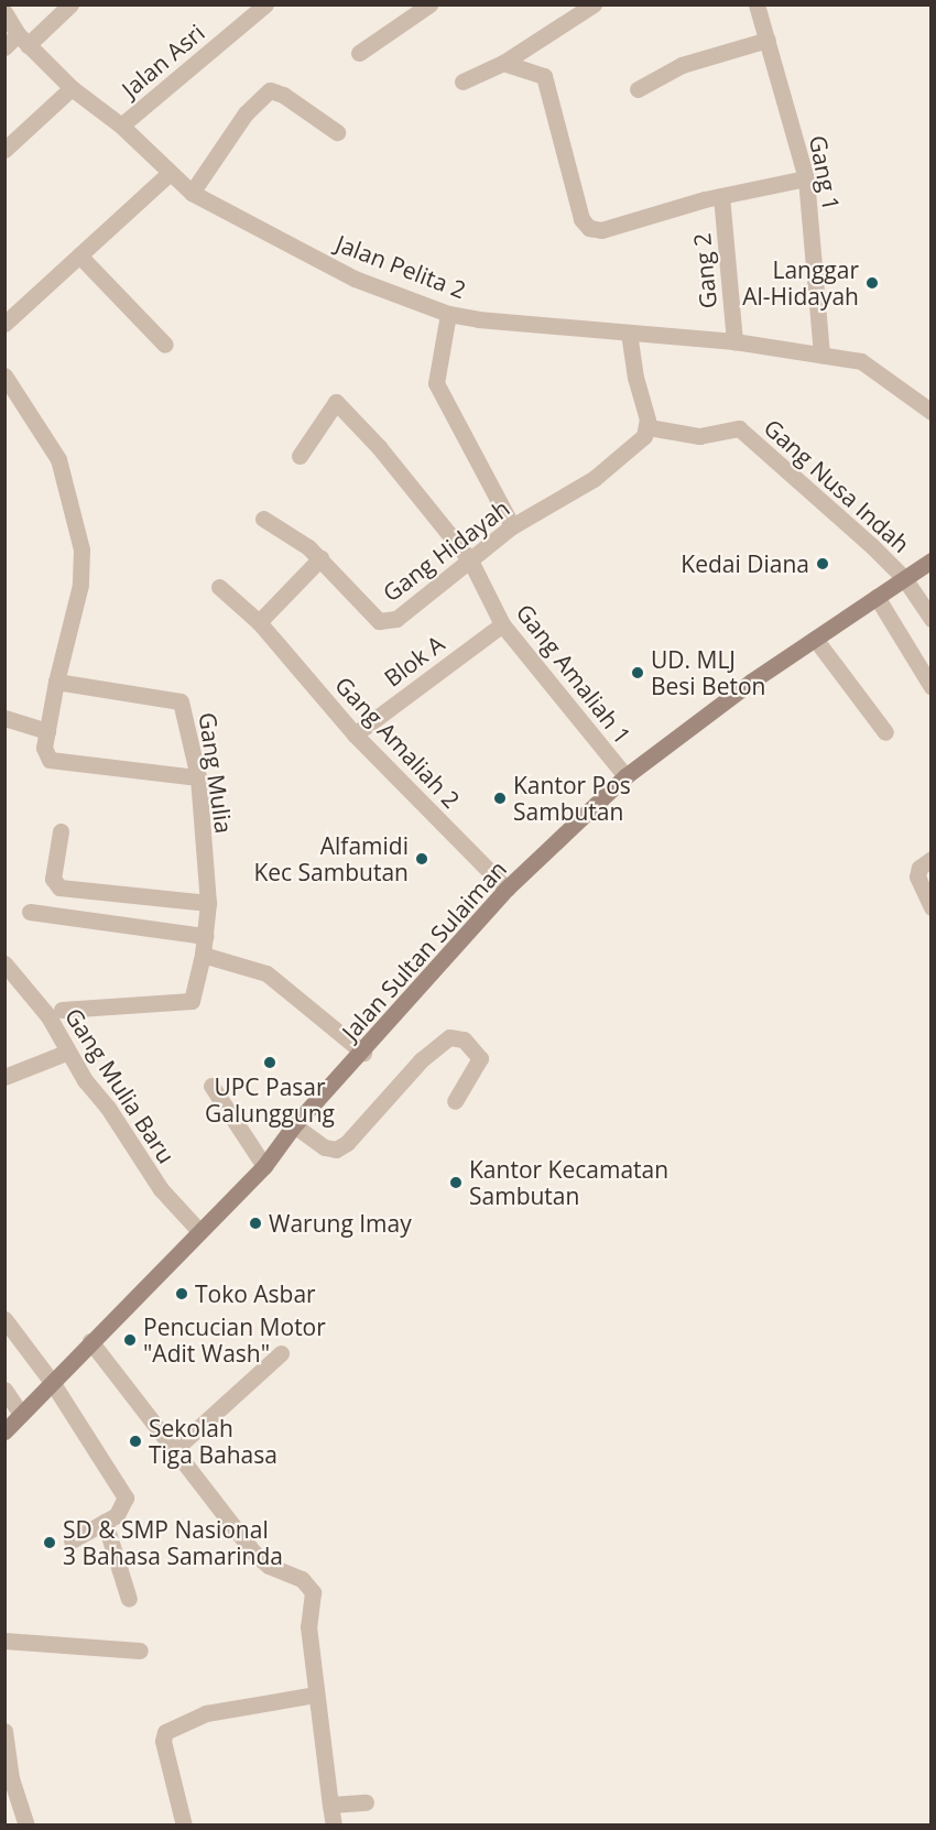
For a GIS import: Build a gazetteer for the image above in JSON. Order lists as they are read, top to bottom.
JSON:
{
  "streets": {
    "main road": ["Jalan Sultan Sulaiman"],
    "street": [
      "Jalan Asri",
      "Gang 1",
      "Jalan Pelita 2",
      "Gang 2",
      "Gang Nusa Indah",
      "Gang Hidayah",
      "Blok A",
      "Gang Amaliah 1",
      "Gang Amaliah 2",
      "Gang Mulia",
      "Gang Mulia Baru"
    ]
  },
  "crossings": [
    ["Jalan Asri", "Jalan Pelita 2"],
    ["Gang 1", "Jalan Pelita 2"],
    ["Jalan Pelita 2", "Gang 2"],
    ["Gang Nusa Indah", "Gang Hidayah"],
    ["Gang Nusa Indah", "Jalan Sultan Sulaiman"],
    ["Gang Hidayah", "Gang Amaliah 1"],
    ["Blok A", "Gang Amaliah 1"],
    ["Blok A", "Gang Amaliah 2"],
    ["Gang Amaliah 1", "Jalan Sultan Sulaiman"],
    ["Gang Amaliah 2", "Jalan Sultan Sulaiman"],
    ["Gang Mulia", "Gang Mulia Baru"],
    ["Jalan Sultan Sulaiman", "Gang Mulia Baru"]
  ],
  "places": [
    "Langgar Al-Hidayah",
    "Kedai Diana",
    "UD. MLJ Besi Beton",
    "Kantor Pos Sambutan",
    "Alfamidi Kec Sambutan",
    "UPC Pasar Galunggung",
    "Kantor Kecamatan Sambutan",
    "Warung Imay",
    "Toko Asbar",
    "Pencucian Motor \"Adit Wash\"",
    "Sekolah Tiga Bahasa",
    "SD & SMP Nasional 3 Bahasa Samarinda"
  ]
}
